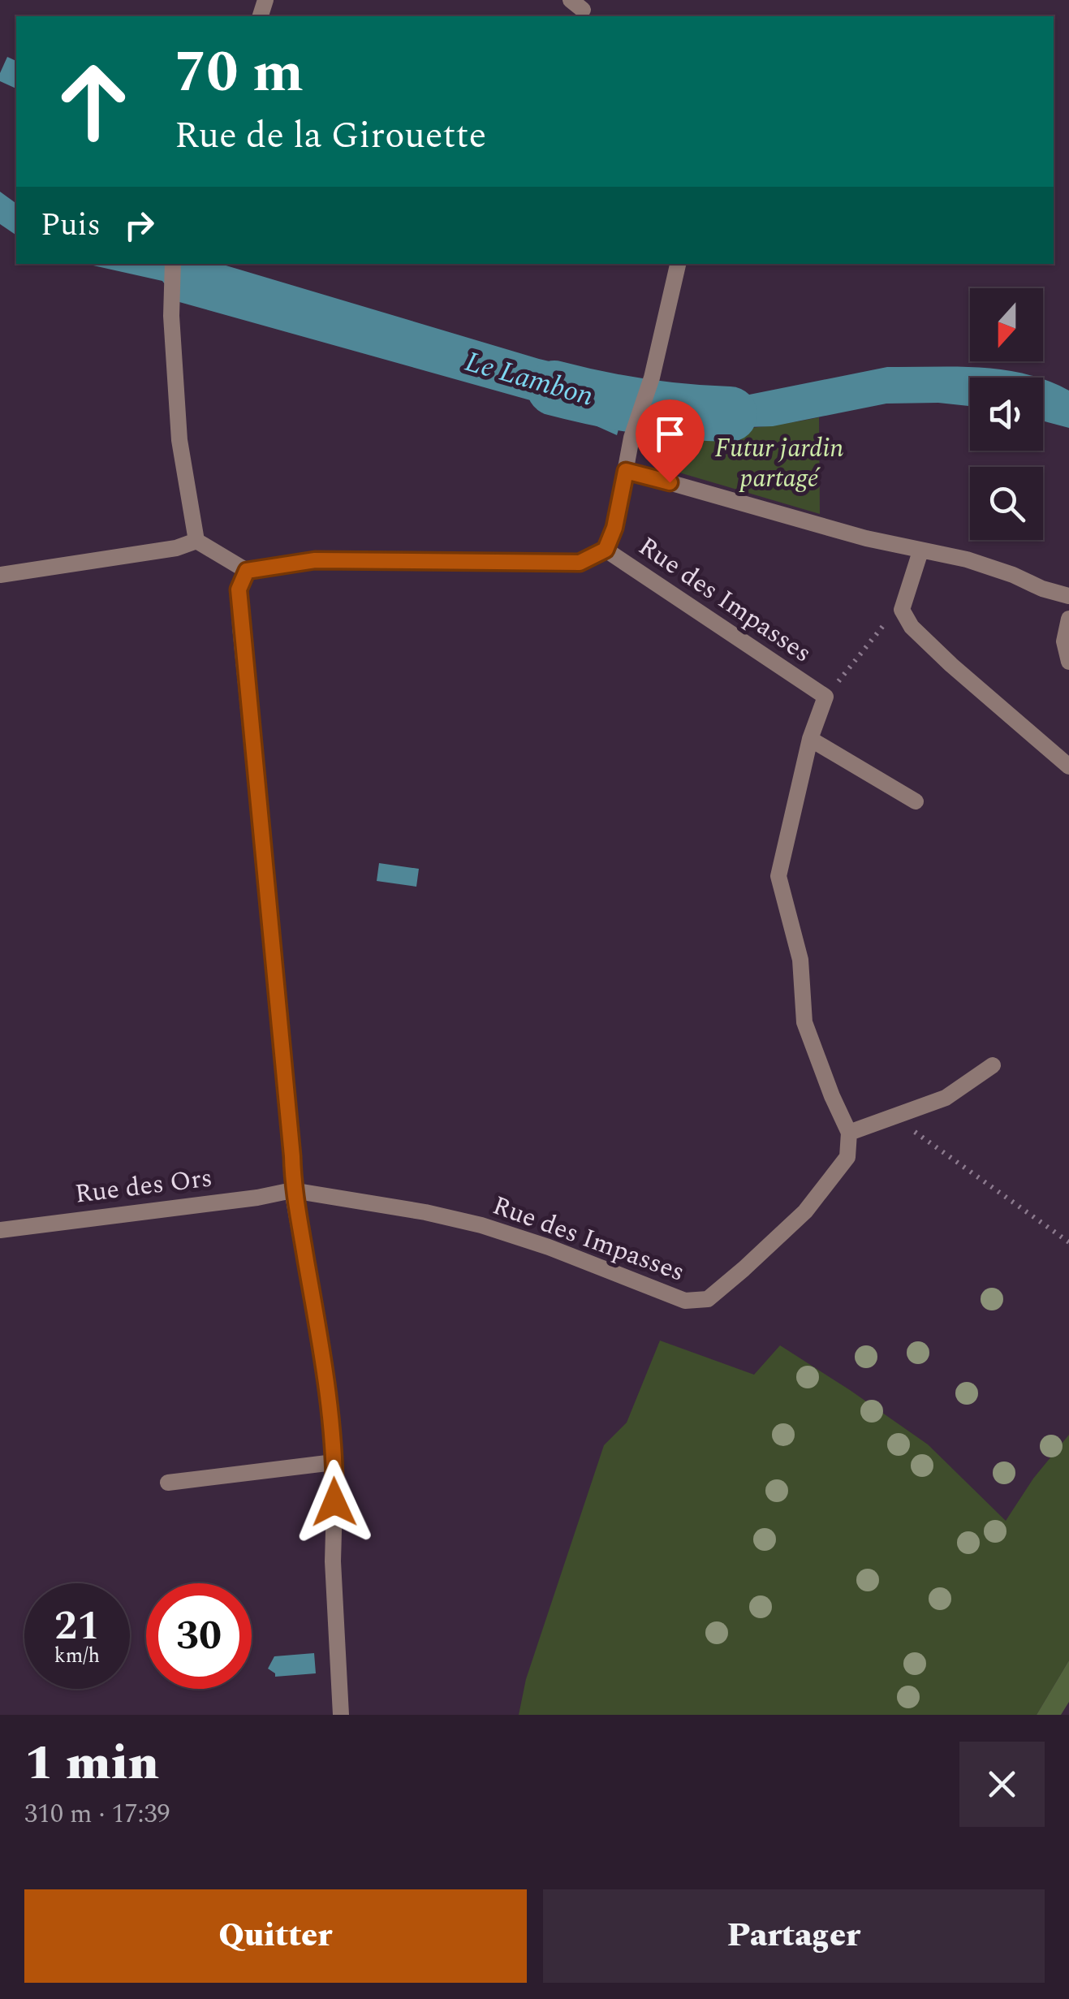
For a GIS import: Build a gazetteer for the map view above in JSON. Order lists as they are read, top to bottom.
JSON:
{
  "streets": {
    "street": ["Rue des Impasses", "Rue des Ors"]
  },
  "crossings": [
    ["Rue des Impasses", "Rue des Ors"]
  ],
  "water": ["Le Lambon"],
  "parks": ["Futur jardin partagé"],
  "north": "bottom",
  "page": {
    "turn": ["70 m", "Rue de la Girouette"],
    "then": "Puis",
    "speed": "21 km/h",
    "limit": "30",
    "heading": ["1 min", "310 m · 17:39"],
    "buttons": ["Quitter", "Partager"]
  }
}
